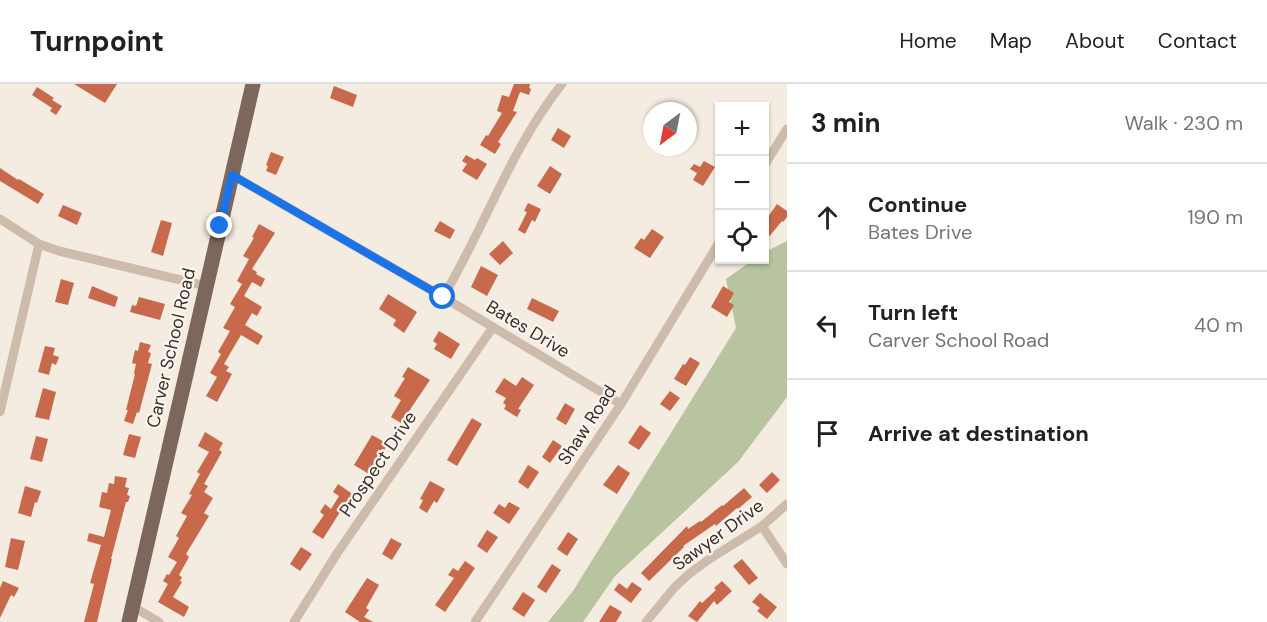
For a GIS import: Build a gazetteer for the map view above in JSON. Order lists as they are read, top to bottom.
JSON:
{
  "streets": {
    "main road": ["Carver School Road"],
    "street": [
      "Bates Drive",
      "Shaw Road",
      "Prospect Drive",
      "Sawyer Drive"
    ]
  },
  "crossings": [
    ["Bates Drive", "Carver School Road"],
    ["Bates Drive", "Shaw Road"],
    ["Bates Drive", "Prospect Drive"]
  ],
  "north": "bottom left",
  "page": {
    "header": "Turnpoint",
    "nav": [
      "Home",
      "Map",
      "About",
      "Contact"
    ],
    "heading": ["3 min", "Walk · 230 m"],
    "map_buttons": ["+", "−"],
    "list": [
      ["Continue", "Bates Drive", "190 m"],
      ["Turn left", "Carver School Road", "40 m"],
      "Arrive at destination"
    ]
  }
}
